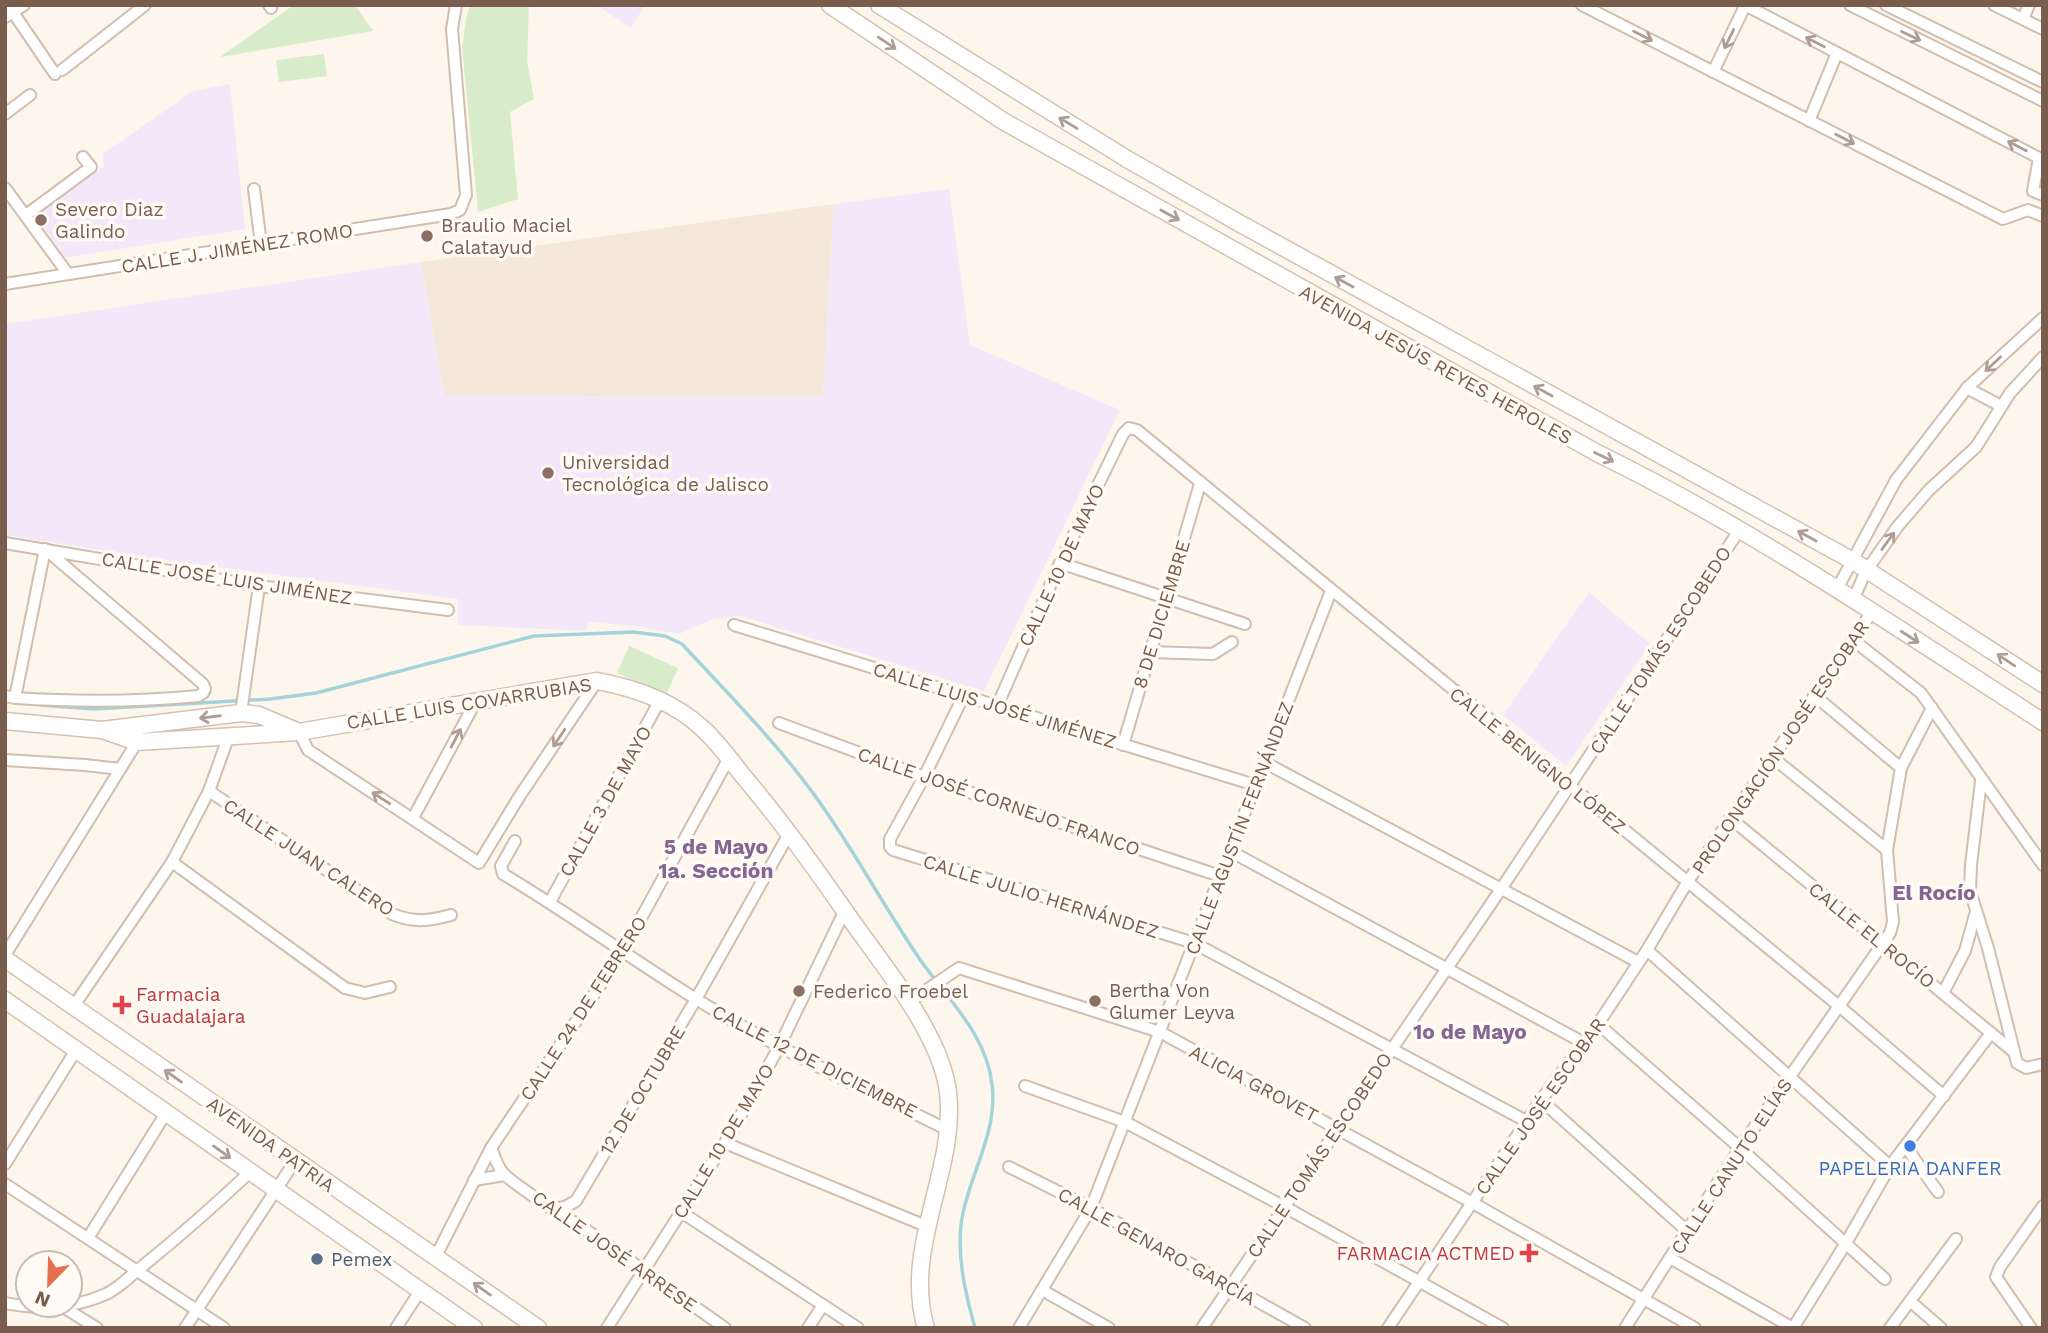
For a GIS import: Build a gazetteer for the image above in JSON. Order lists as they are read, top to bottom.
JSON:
{
  "streets": {
    "street": [
      "CALLE J. JIMÉNEZ ROMO",
      "AVENIDA JESÚS REYES HEROLES",
      "CALLE 10 DE MAYO",
      "CALLE JOSÉ LUIS JIMÉNEZ",
      "8 DE DICIEMBRE",
      "CALLE TOMÁS ESCOBEDO",
      "CALLE LUIS COVARRUBIAS",
      "CALLE LUIS JOSÉ JIMÉNEZ",
      "PROLONGACIÓN JOSÉ ESCOBAR",
      "CALLE BENIGNO LÓPEZ",
      "CALLE 3 DE MAYO",
      "CALLE JOSÉ CORNEJO FRANCO",
      "CALLE AGUSTÍN FERNÁNDEZ",
      "CALLE JUAN CALERO",
      "CALLE JULIO HERNÁNDEZ",
      "CALLE EL ROCÍO",
      "CALLE 24 DE FEBRERO",
      "CALLE 12 DE DICIEMBRE",
      "ALICIA GROVET",
      "12 DE OCTUBRE",
      "CALLE JOSÉ ESCOBAR",
      "AVENIDA PATRIA",
      "CALLE CANUTO ELÍAS",
      "CALLE GENARO GARCÍA",
      "CALLE JOSÉ ARRESE"
    ]
  },
  "crossings": [
    ["AVENIDA JESÚS REYES HEROLES", "CALLE TOMÁS ESCOBEDO"],
    ["AVENIDA JESÚS REYES HEROLES", "PROLONGACIÓN JOSÉ ESCOBAR"],
    ["CALLE 10 DE MAYO", "CALLE LUIS COVARRUBIAS"],
    ["CALLE 10 DE MAYO", "CALLE LUIS JOSÉ JIMÉNEZ"],
    ["CALLE 10 DE MAYO", "CALLE BENIGNO LÓPEZ"],
    ["CALLE 10 DE MAYO", "CALLE 12 DE DICIEMBRE"],
    ["CALLE 10 DE MAYO", "CALLE JOSÉ ARRESE"],
    ["8 DE DICIEMBRE", "CALLE LUIS JOSÉ JIMÉNEZ"],
    ["8 DE DICIEMBRE", "CALLE BENIGNO LÓPEZ"],
    ["CALLE TOMÁS ESCOBEDO", "CALLE BENIGNO LÓPEZ"],
    ["CALLE TOMÁS ESCOBEDO", "CALLE JULIO HERNÁNDEZ"],
    ["CALLE TOMÁS ESCOBEDO", "ALICIA GROVET"],
    ["CALLE TOMÁS ESCOBEDO", "CALLE GENARO GARCÍA"],
    ["CALLE LUIS COVARRUBIAS", "CALLE 3 DE MAYO"],
    ["CALLE LUIS COVARRUBIAS", "CALLE 24 DE FEBRERO"],
    ["CALLE LUIS COVARRUBIAS", "CALLE 12 DE DICIEMBRE"],
    ["CALLE LUIS COVARRUBIAS", "ALICIA GROVET"],
    ["CALLE LUIS COVARRUBIAS", "12 DE OCTUBRE"],
    ["CALLE LUIS JOSÉ JIMÉNEZ", "CALLE AGUSTÍN FERNÁNDEZ"],
    ["PROLONGACIÓN JOSÉ ESCOBAR", "CALLE BENIGNO LÓPEZ"],
    ["PROLONGACIÓN JOSÉ ESCOBAR", "CALLE EL ROCÍO"],
    ["PROLONGACIÓN JOSÉ ESCOBAR", "CALLE JOSÉ ESCOBAR"],
    ["CALLE BENIGNO LÓPEZ", "CALLE AGUSTÍN FERNÁNDEZ"],
    ["CALLE BENIGNO LÓPEZ", "CALLE JOSÉ ESCOBAR"],
    ["CALLE BENIGNO LÓPEZ", "CALLE CANUTO ELÍAS"],
    ["CALLE 3 DE MAYO", "CALLE 12 DE DICIEMBRE"],
    ["CALLE JOSÉ CORNEJO FRANCO", "CALLE AGUSTÍN FERNÁNDEZ"],
    ["CALLE JOSÉ CORNEJO FRANCO", "CALLE JULIO HERNÁNDEZ"],
    ["CALLE AGUSTÍN FERNÁNDEZ", "CALLE JULIO HERNÁNDEZ"],
    ["CALLE AGUSTÍN FERNÁNDEZ", "ALICIA GROVET"],
    ["CALLE AGUSTÍN FERNÁNDEZ", "CALLE GENARO GARCÍA"],
    ["CALLE JULIO HERNÁNDEZ", "CALLE JOSÉ ESCOBAR"],
    ["CALLE EL ROCÍO", "CALLE CANUTO ELÍAS"],
    ["CALLE 24 DE FEBRERO", "CALLE 12 DE DICIEMBRE"],
    ["CALLE 24 DE FEBRERO", "AVENIDA PATRIA"],
    ["CALLE 24 DE FEBRERO", "CALLE JOSÉ ARRESE"],
    ["CALLE 12 DE DICIEMBRE", "12 DE OCTUBRE"],
    ["ALICIA GROVET", "CALLE JOSÉ ESCOBAR"],
    ["ALICIA GROVET", "CALLE CANUTO ELÍAS"]
  ],
  "districts": ["5 de Mayo 1a. Sección", "El Rocío", "1o de Mayo"],
  "places": {
    "other": [
      "Severo Diaz Galindo",
      "Braulio Maciel Calatayud",
      "Universidad Tecnológica de Jalisco",
      "Federico Froebel",
      "Bertha Von Glumer Leyva",
      "PAPELERIA DANFER",
      "Pemex"
    ],
    "health": ["Farmacia Guadalajara", "FARMACIA ACTMED"]
  },
  "north": "bottom left"
}
